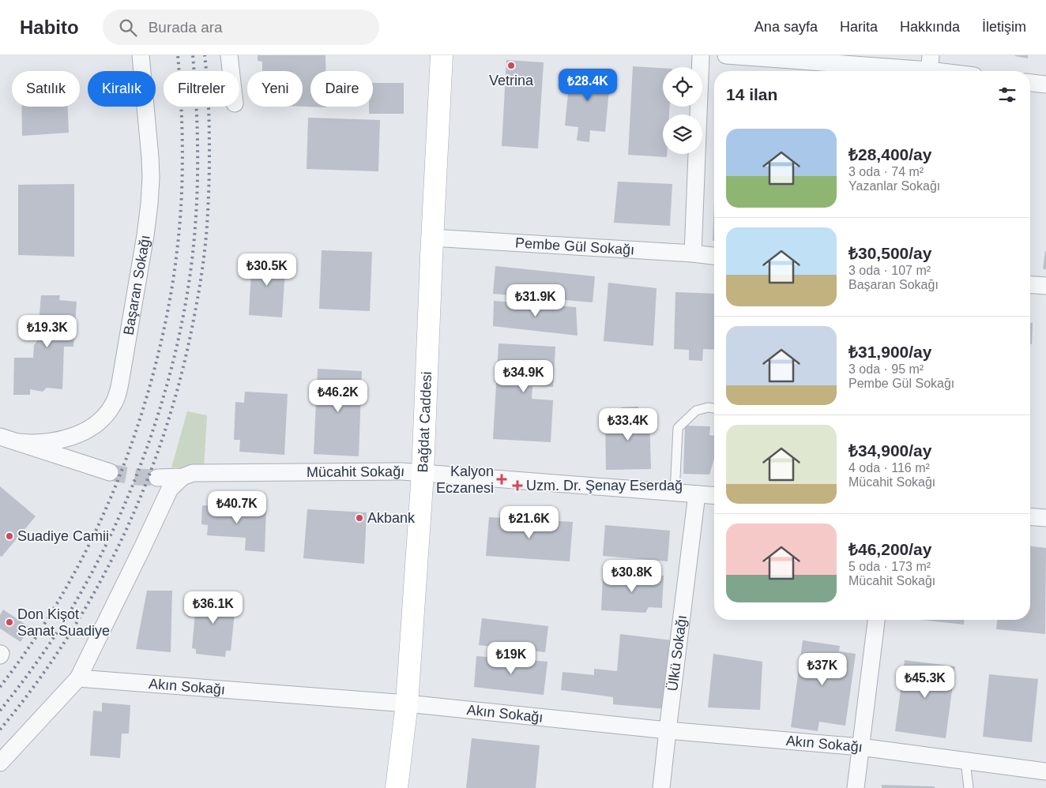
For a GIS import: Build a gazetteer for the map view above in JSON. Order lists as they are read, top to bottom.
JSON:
{
  "streets": {
    "main road": ["Bağdat Caddesi"],
    "street": [
      "Pembe Gül Sokağı",
      "Başaran Sokağı",
      "Mücahit Sokağı",
      "Ülkü Sokağı",
      "Akın Sokağı"
    ]
  },
  "crossings": [
    ["Pembe Gül Sokağı", "Bağdat Caddesi"],
    ["Bağdat Caddesi", "Mücahit Sokağı"],
    ["Bağdat Caddesi", "Akın Sokağı"],
    ["Mücahit Sokağı", "Ülkü Sokağı"],
    ["Ülkü Sokağı", "Akın Sokağı"]
  ],
  "places": {
    "other": [
      "Vetrina",
      "Akbank",
      "Suadiye Camii",
      "Don Kişot Sanat Suadiye"
    ],
    "health": ["Kalyon Eczanesi", "Uzm. Dr. Şenay Eserdağ"]
  },
  "page": {
    "header": "Habito",
    "search": "Burada ara",
    "nav": [
      "Ana sayfa",
      "Harita",
      "Hakkında",
      "İletişim"
    ],
    "price": [
      "₺28.4K",
      "₺30.5K",
      "₺31.9K",
      "₺19.3K",
      "₺34.9K",
      "₺46.2K",
      "₺33.4K",
      "₺40.7K",
      "₺21.6K",
      "₺30.8K",
      "₺36.1K",
      "₺19K",
      "₺37K",
      "₺45.3K"
    ],
    "chip": [
      "Satılık",
      "Kiralık",
      "Filtreler",
      "Yeni",
      "Daire"
    ],
    "heading": "14 ilan",
    "list": [
      {
        "name": "₺28,400/ay",
        "note": "3 oda · 74 m² · Yazanlar Sokağı"
      },
      {
        "name": "₺30,500/ay",
        "note": "3 oda · 107 m² · Başaran Sokağı"
      },
      {
        "name": "₺31,900/ay",
        "note": "3 oda · 95 m² · Pembe Gül Sokağı"
      },
      {
        "name": "₺34,900/ay",
        "note": "4 oda · 116 m² · Mücahit Sokağı"
      },
      {
        "name": "₺46,200/ay",
        "note": "5 oda · 173 m² · Mücahit Sokağı"
      }
    ]
  }
}
